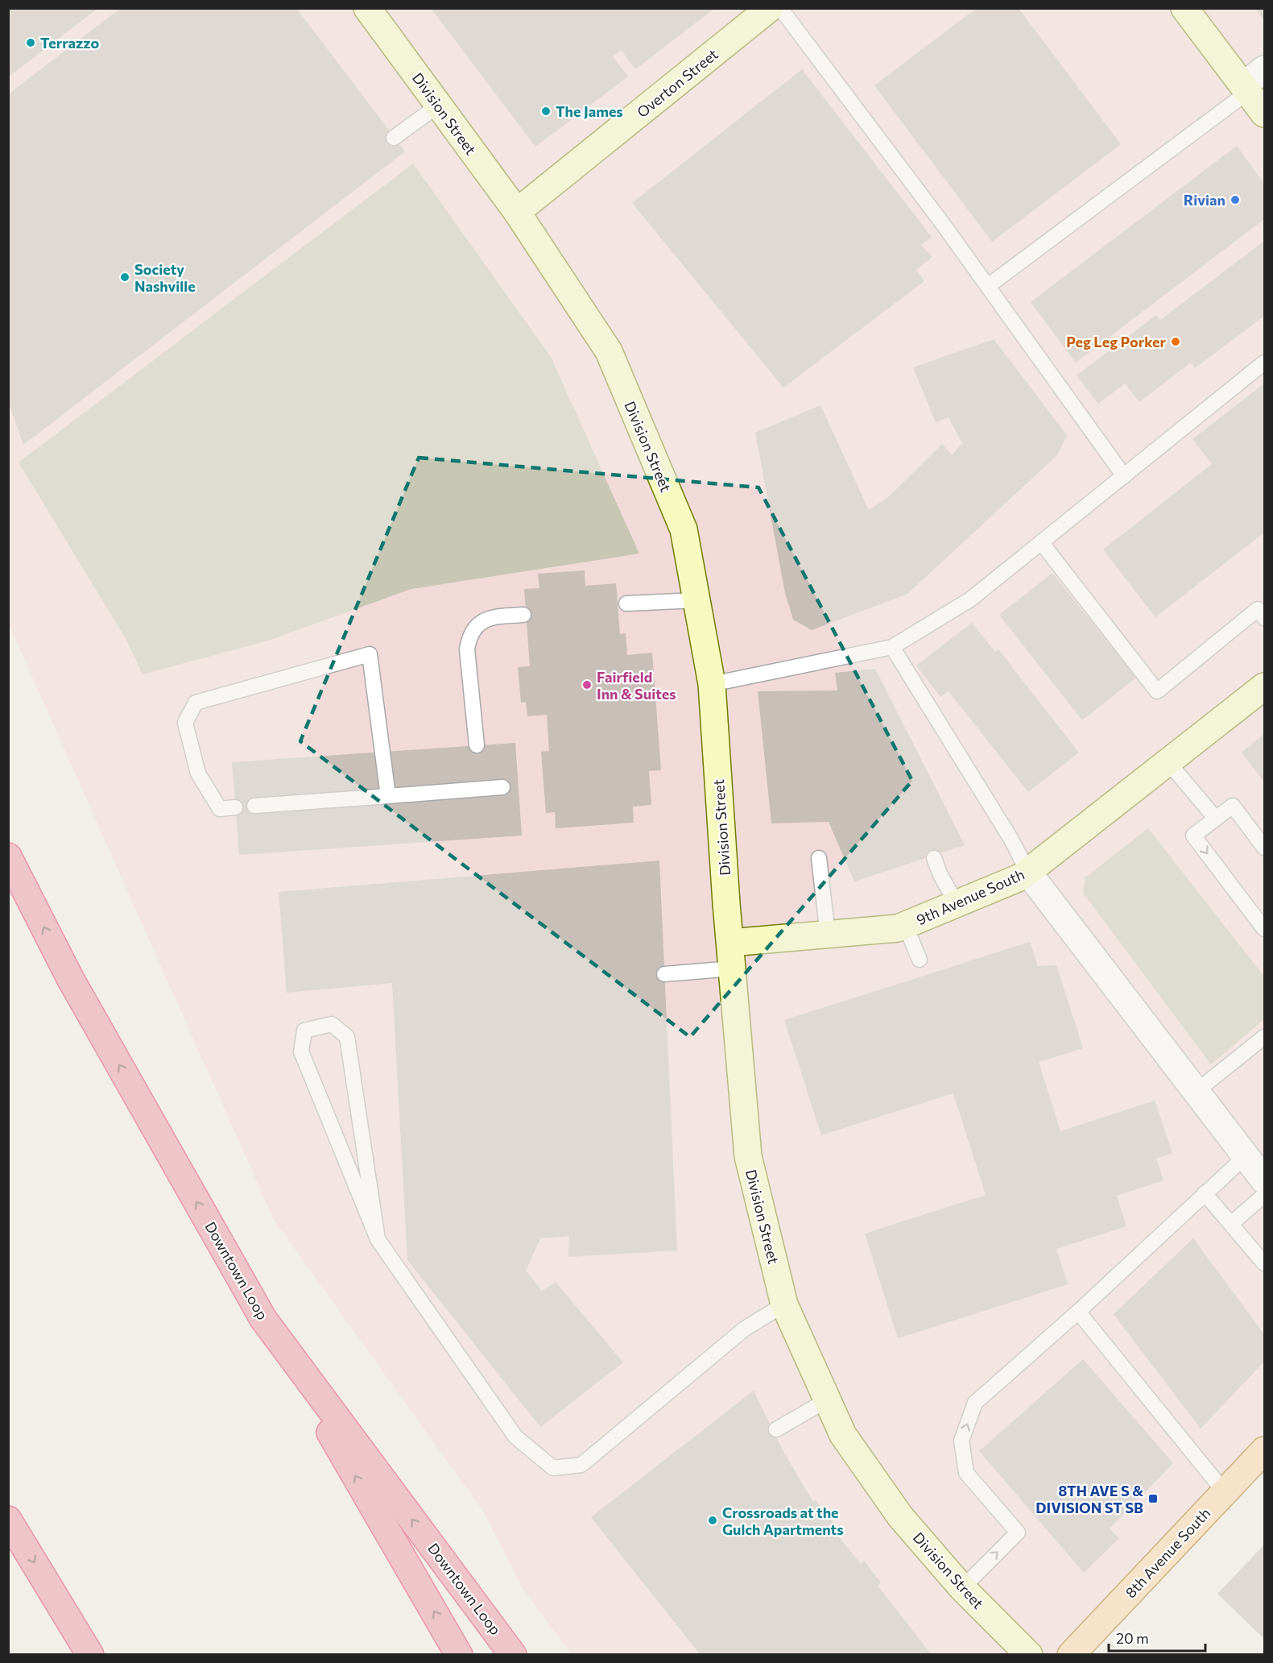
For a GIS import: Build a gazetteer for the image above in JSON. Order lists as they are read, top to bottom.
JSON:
{
  "streets": {
    "highway": ["Downtown Loop"],
    "main road": [
      "Overton Street",
      "Division Street",
      "9th Avenue South",
      "8th Avenue South"
    ]
  },
  "crossings": [
    ["Overton Street", "Division Street"],
    ["Division Street", "9th Avenue South"]
  ],
  "places": {
    "other": [
      "Terrazzo",
      "The James",
      "Rivian",
      "Society Nashville",
      "Peg Leg Porker",
      "Fairfield Inn & Suites",
      "Crossroads at the Gulch Apartments"
    ],
    "transit": ["8TH AVE S & DIVISION ST SB"]
  },
  "scale_bar": "20 m"
}
